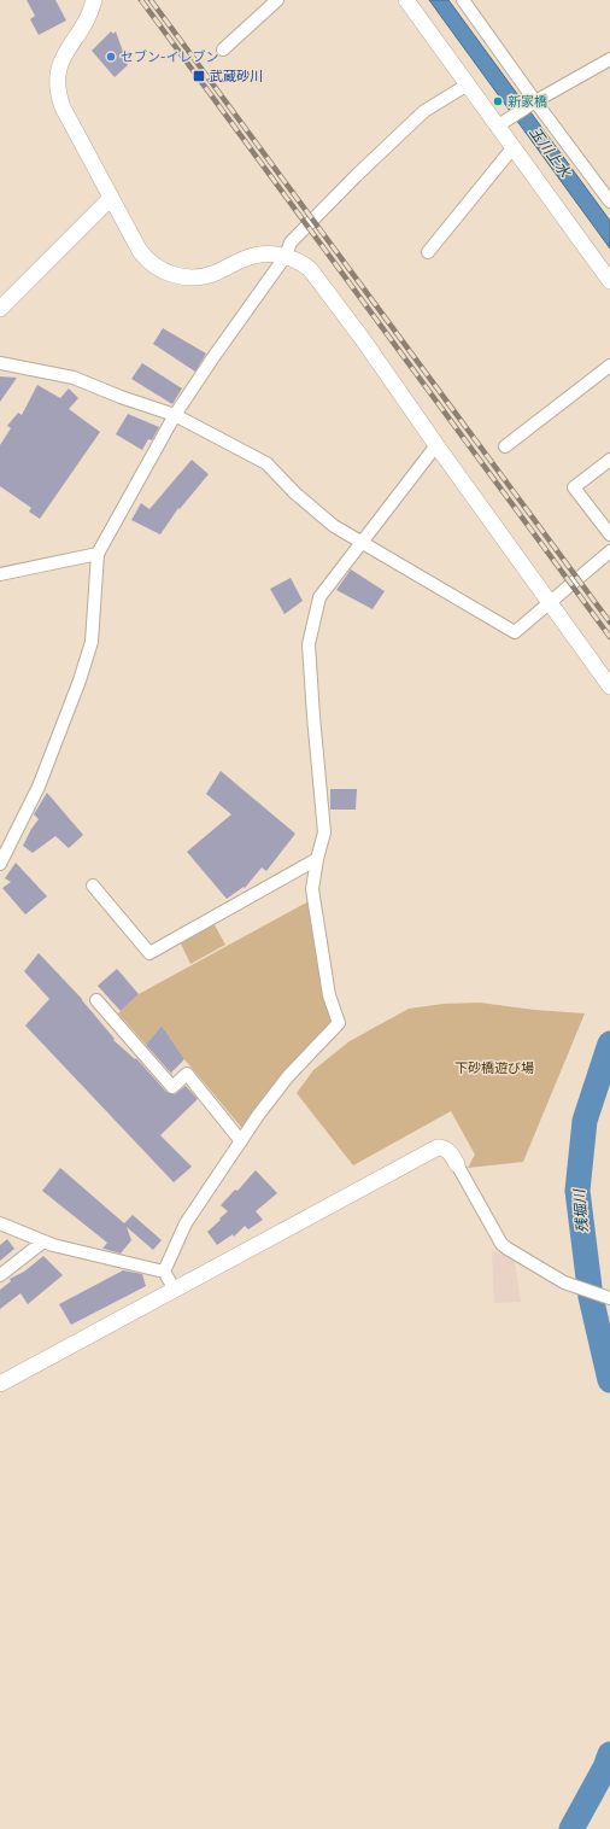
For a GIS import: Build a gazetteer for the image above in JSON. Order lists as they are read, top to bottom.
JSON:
{
  "water": ["玉川上水", "残堀川"],
  "parks": ["下砂橋遊び場"],
  "places": {
    "other": ["セブン-イレブン", "新家橋"],
    "transit": ["武蔵砂川"]
  }
}
